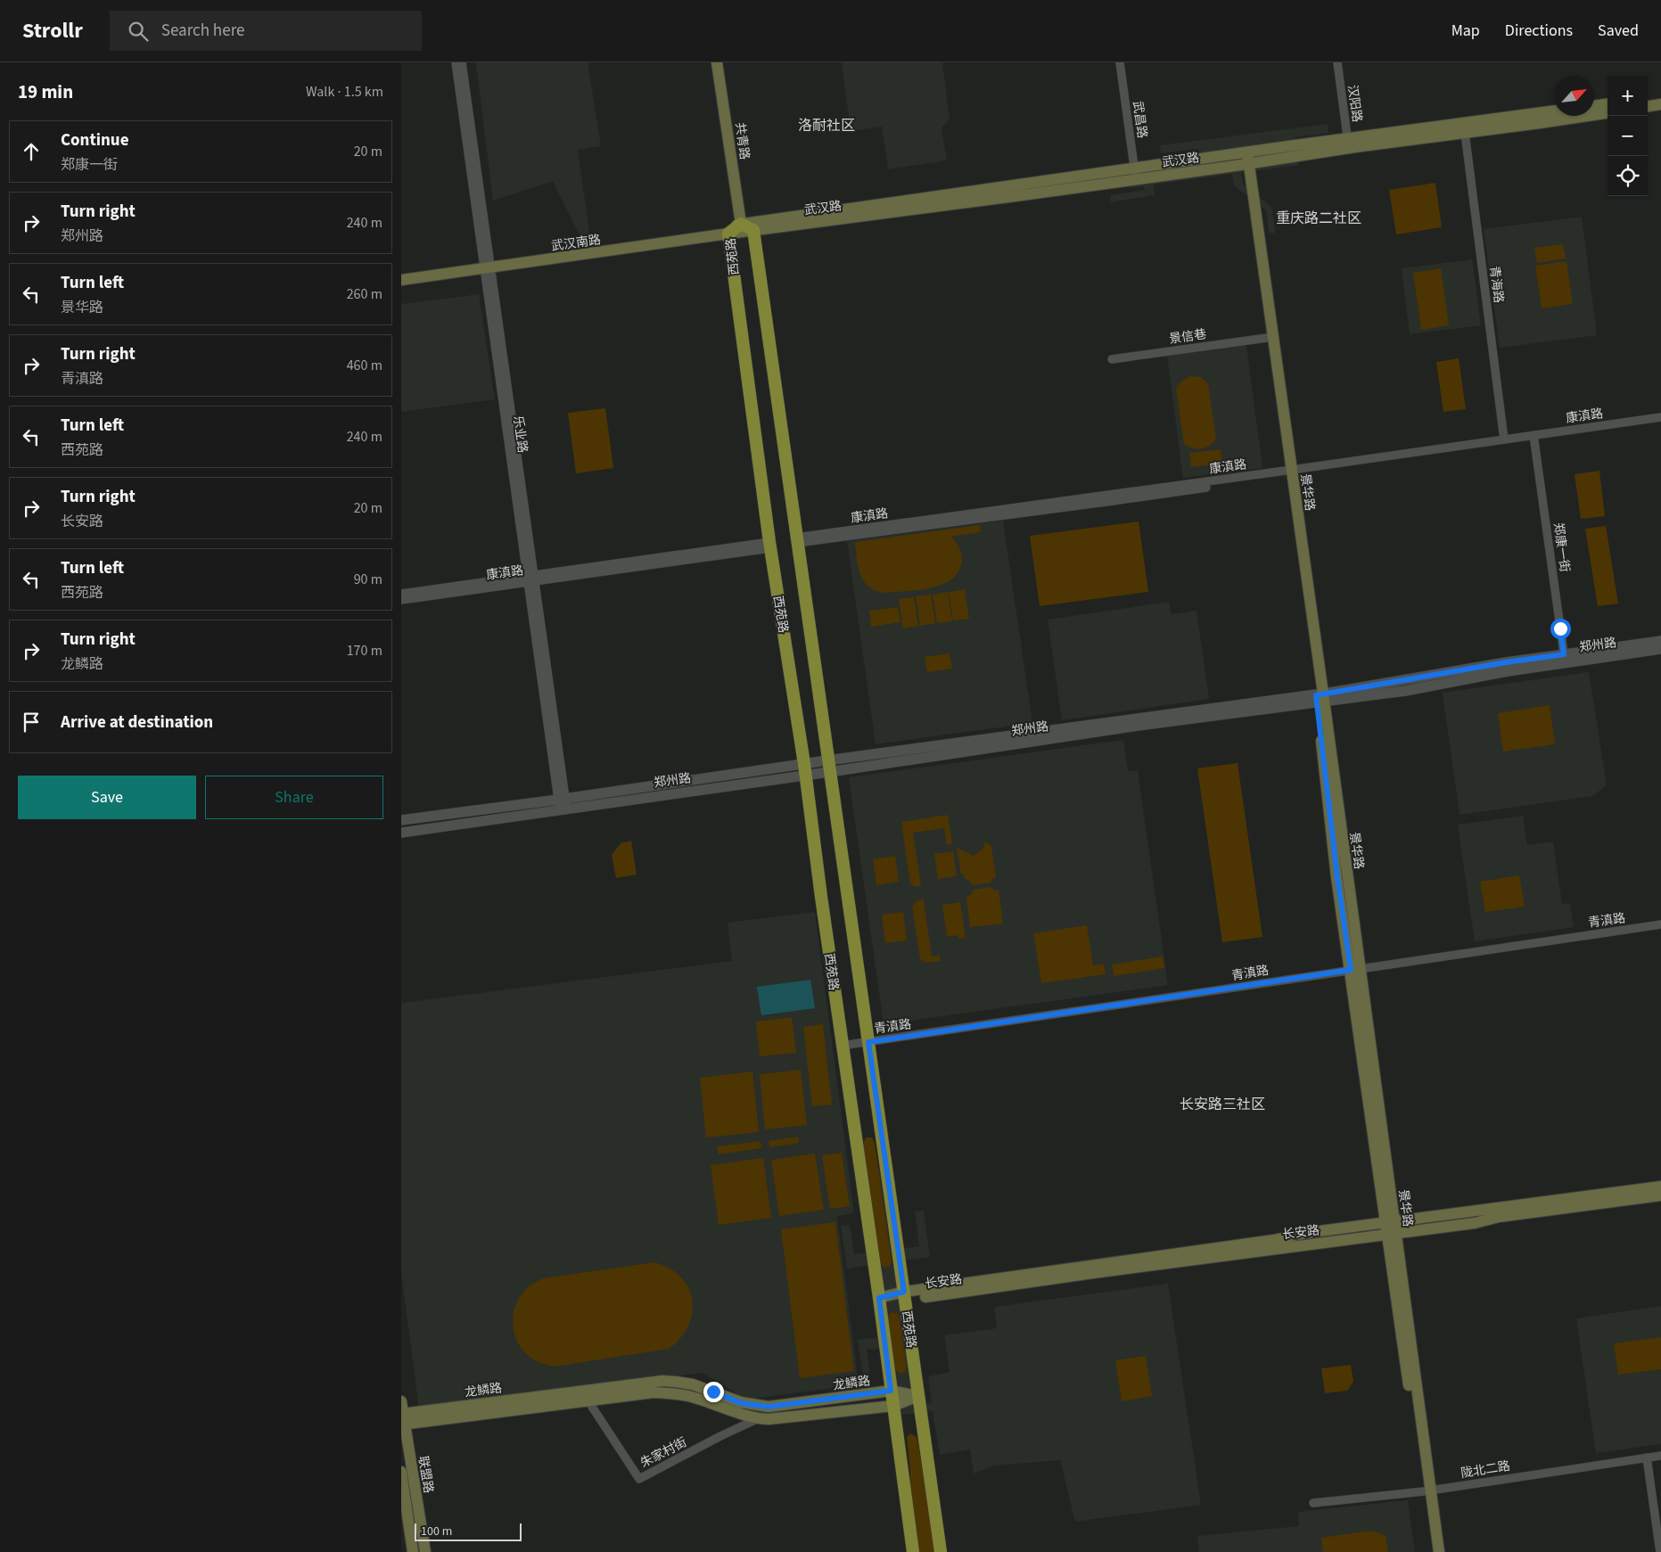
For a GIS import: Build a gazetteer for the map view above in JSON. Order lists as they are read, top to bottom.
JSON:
{
  "streets": {
    "main road": [
      "共青路",
      "武汉路",
      "武汉南路",
      "西苑路",
      "景华路",
      "长安路",
      "龙鳞路",
      "联盟路"
    ],
    "street": [
      "汉阳路",
      "武昌路",
      "青海路",
      "景信巷",
      "康滇路",
      "乐业路",
      "郑康一街",
      "郑州路",
      "青滇路",
      "朱家村街",
      "陇北二路"
    ]
  },
  "crossings": [
    ["汉阳路", "武汉路"],
    ["武昌路", "武汉路"],
    ["共青路", "武汉路"],
    ["共青路", "武汉南路"],
    ["共青路", "西苑路"],
    ["武汉路", "武汉南路"],
    ["武汉路", "西苑路"],
    ["武汉路", "青海路"],
    ["武汉路", "景华路"],
    ["武汉南路", "西苑路"],
    ["武汉南路", "乐业路"],
    ["西苑路", "康滇路"],
    ["西苑路", "郑州路"],
    ["西苑路", "青滇路"],
    ["西苑路", "长安路"],
    ["西苑路", "龙鳞路"],
    ["青海路", "康滇路"],
    ["景信巷", "景华路"],
    ["康滇路", "乐业路"],
    ["康滇路", "景华路"],
    ["康滇路", "郑康一街"],
    ["乐业路", "郑州路"],
    ["景华路", "郑州路"],
    ["景华路", "青滇路"],
    ["景华路", "长安路"],
    ["景华路", "陇北二路"],
    ["郑康一街", "郑州路"],
    ["龙鳞路", "朱家村街"],
    ["龙鳞路", "联盟路"]
  ],
  "districts": ["洛耐社区", "重庆路二社区", "长安路三社区"],
  "scale_bar": "100 m",
  "north": "top right",
  "page": {
    "header": "Strollr",
    "search": "Search here",
    "nav": ["Map", "Directions", "Saved"],
    "heading": ["19 min", "Walk · 1.5 km"],
    "map_buttons": ["+", "−"],
    "list": [
      ["Continue", "郑康一街", "20 m"],
      ["Turn right", "郑州路", "240 m"],
      ["Turn left", "景华路", "260 m"],
      ["Turn right", "青滇路", "460 m"],
      ["Turn left", "西苑路", "240 m"],
      ["Turn right", "长安路", "20 m"],
      ["Turn left", "西苑路", "90 m"],
      ["Turn right", "龙鳞路", "170 m"],
      "Arrive at destination"
    ],
    "buttons": ["Save", "Share"],
    "scale": "100 m"
  }
}
